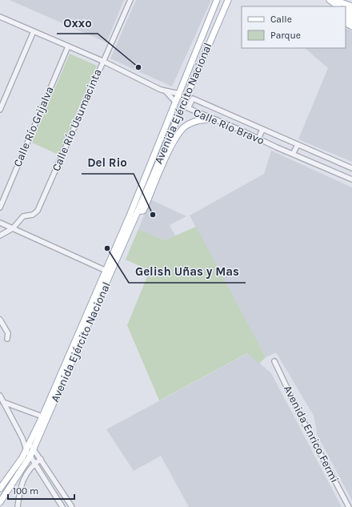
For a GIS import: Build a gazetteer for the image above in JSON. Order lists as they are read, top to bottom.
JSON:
{
  "streets": {
    "main road": ["Avenida Ejército Nacional"],
    "street": [
      "Calle Río Usumacinta",
      "Calle Río Grijalva",
      "Calle Río Bravo",
      "Avenida Enrico Fermi"
    ]
  },
  "places": ["Oxxo", "Del Rio", "Gelish Uñas y Mas"],
  "legend": ["Calle", "Parque"],
  "scale_bar": "100 m"
}
